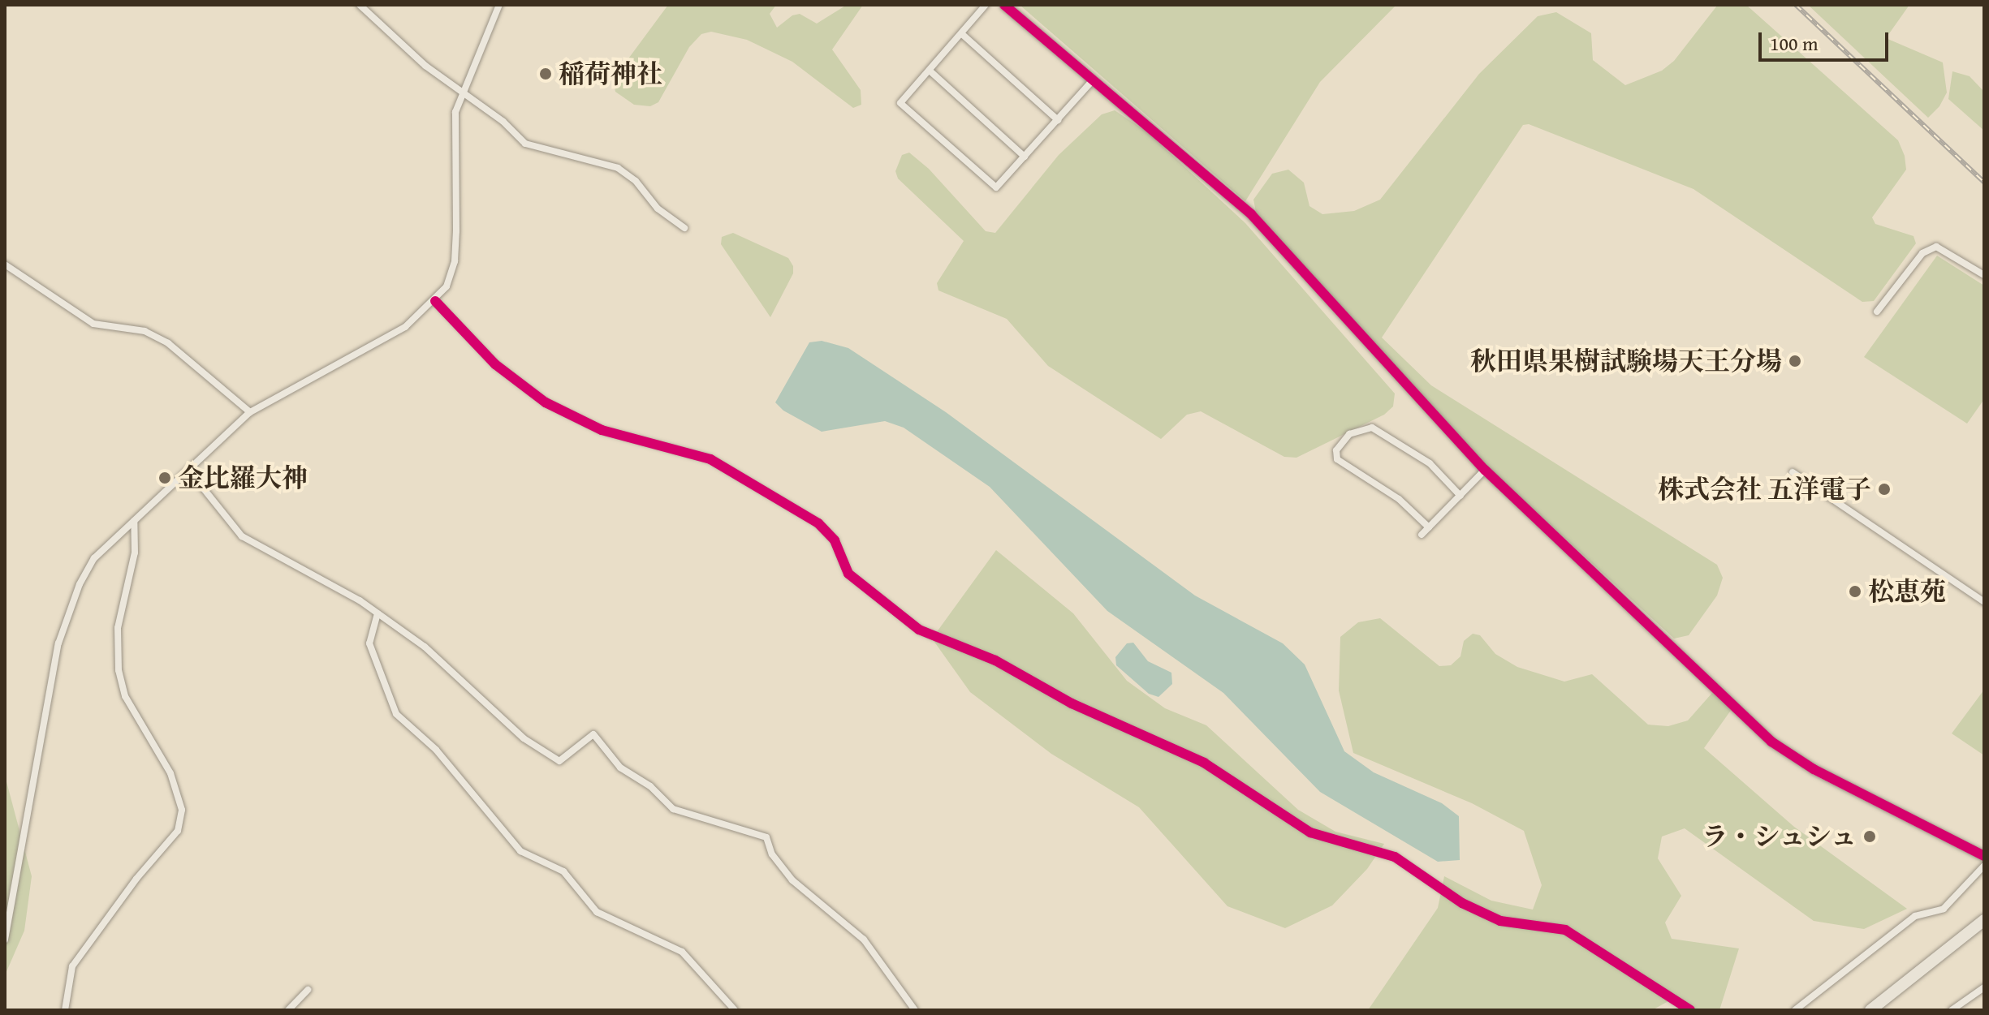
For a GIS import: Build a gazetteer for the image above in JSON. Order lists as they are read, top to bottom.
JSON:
{
  "places": [
    "稲荷神社",
    "秋田県果樹試験場天王分場",
    "金比羅大神",
    "株式会社 五洋電子",
    "松恵苑",
    "ラ・シュシュ"
  ],
  "scale_bar": "100 m"
}
